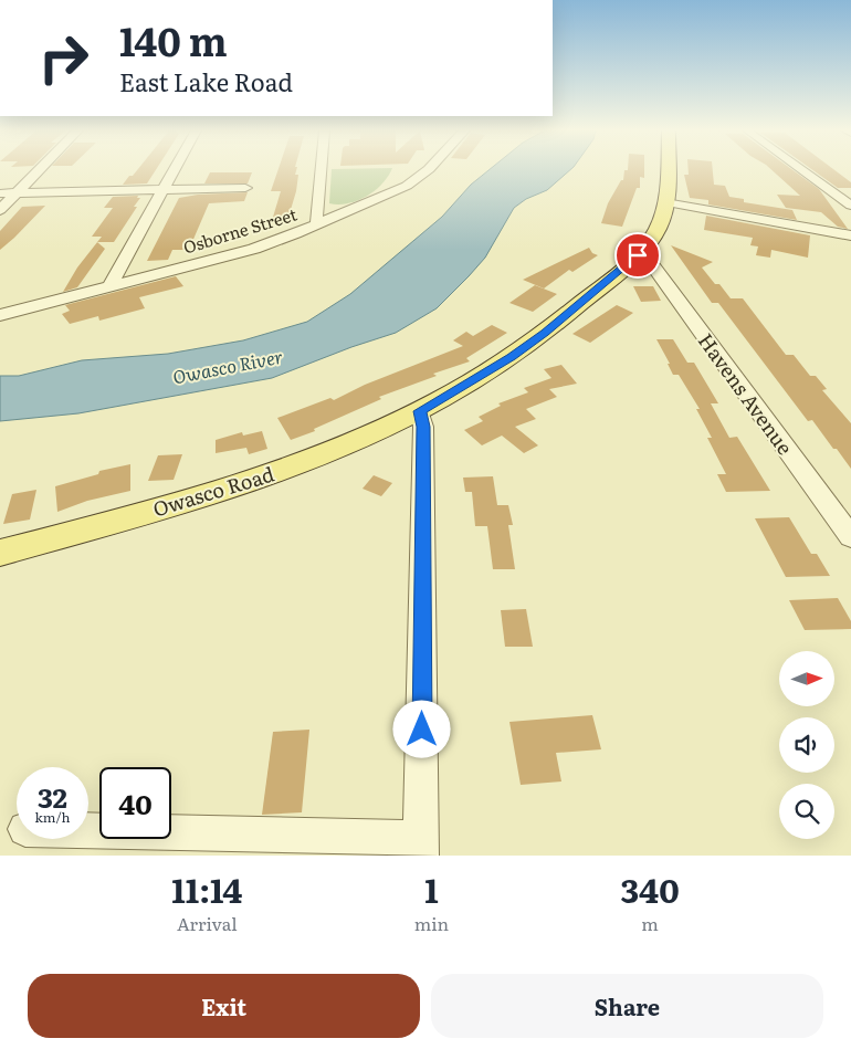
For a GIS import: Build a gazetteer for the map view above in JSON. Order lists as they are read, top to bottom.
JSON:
{
  "streets": {
    "main road": ["Owasco Road"],
    "street": ["Osborne Street", "Havens Avenue"]
  },
  "water": ["Owasco River"],
  "north": "right",
  "page": {
    "turn": ["140 m", "East Lake Road"],
    "speed": "32 km/h",
    "limit": "40",
    "eta": [
      "11:14",
      "Arrival",
      "1",
      "min",
      "340",
      "m"
    ],
    "buttons": ["Exit", "Share"]
  }
}
